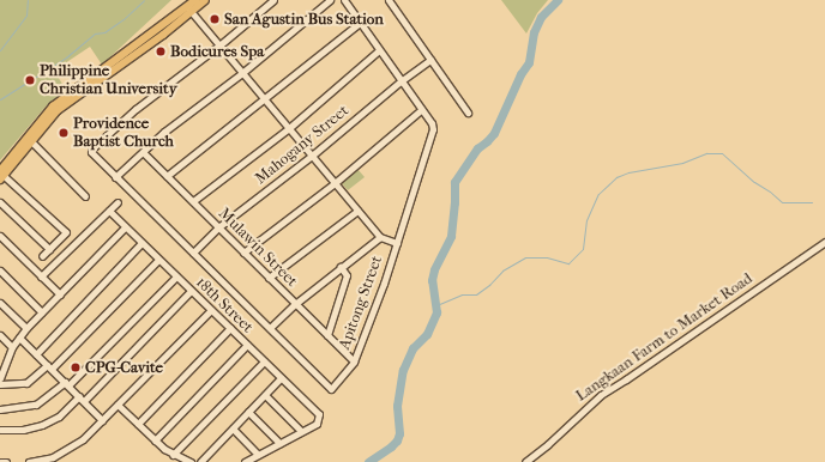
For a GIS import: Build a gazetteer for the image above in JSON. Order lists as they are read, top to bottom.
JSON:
{
  "streets": {
    "street": [
      "Mahogany Street",
      "Mulawin Street",
      "Apitong Street",
      "18th Street",
      "Langkaan Farm to Market Road"
    ]
  },
  "crossings": [
    ["Mahogany Street", "Mulawin Street"],
    ["Mahogany Street", "Apitong Street"],
    ["Mulawin Street", "Apitong Street"]
  ],
  "places": [
    "San Agustin Bus Station",
    "Bodicures Spa",
    "Philippine Christian University",
    "Providence Baptist Church",
    "CPG-Cavite"
  ]
}
